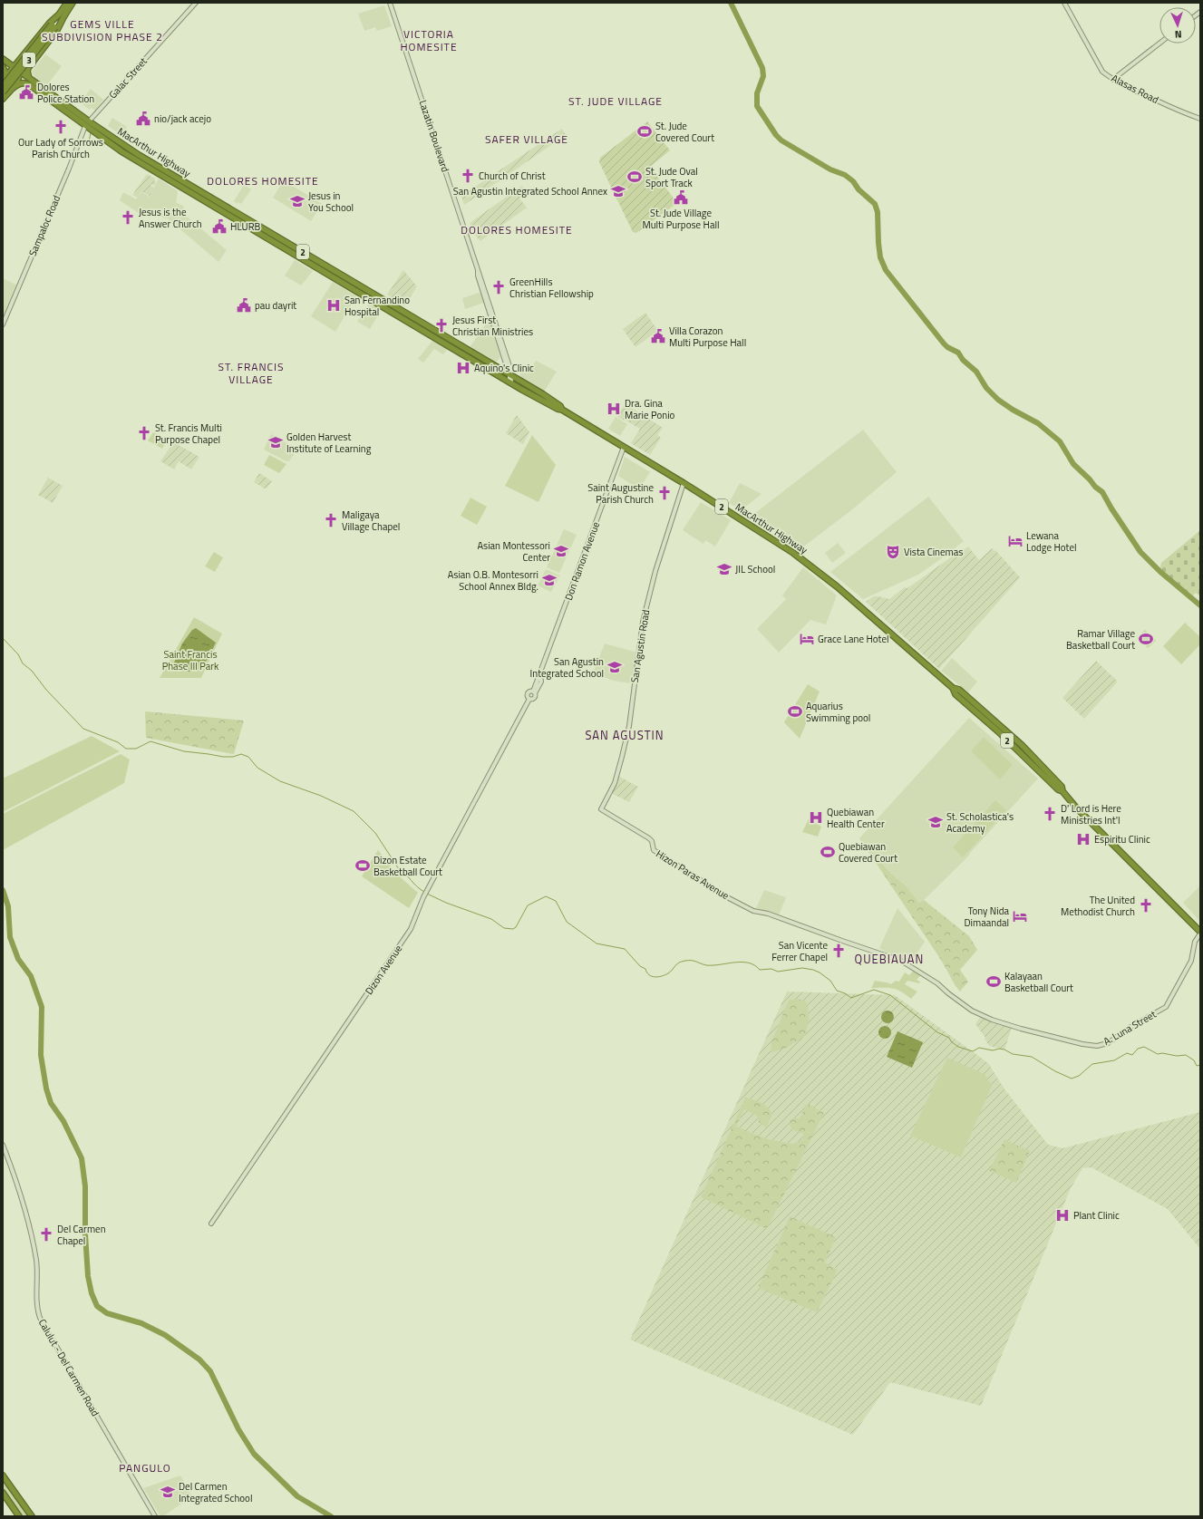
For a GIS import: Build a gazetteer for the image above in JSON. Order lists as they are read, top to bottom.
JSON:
{
  "streets": {
    "highway": ["3", "MacArthur Highway", "2"],
    "street": [
      "Galac Street",
      "Alasas Road",
      "Lazatin Boulevard",
      "Sampaloc Road",
      "Don Ramon Avenue",
      "San Agustin Road",
      "Hizon Paras Avenue",
      "Dizon Avenue",
      "A. Luna Street",
      "Calulut - Del Carmen Road"
    ]
  },
  "crossings": [
    ["3", "MacArthur Highway"],
    ["Galac Street", "MacArthur Highway"],
    ["Lazatin Boulevard", "MacArthur Highway"],
    ["MacArthur Highway", "Sampaloc Road"],
    ["MacArthur Highway", "Don Ramon Avenue"],
    ["MacArthur Highway", "San Agustin Road"],
    ["MacArthur Highway", "A. Luna Street"],
    ["Don Ramon Avenue", "Dizon Avenue"],
    ["San Agustin Road", "Hizon Paras Avenue"],
    ["Hizon Paras Avenue", "A. Luna Street"]
  ],
  "districts": [
    "GEMS VILLE SUBDIVISION PHASE 2",
    "VICTORIA HOMESITE",
    "ST. JUDE VILLAGE",
    "SAFER VILLAGE",
    "DOLORES HOMESITE",
    "DOLORES HOMESITE",
    "ST. FRANCIS VILLAGE",
    "SAN AGUSTIN",
    "QUEBIAUAN",
    "PANGULO"
  ],
  "parks": ["Saint Francis Phase III Park"],
  "places": {
    "public building": [
      "Dolores Police Station",
      "nio/jack acejo",
      "St. Jude Village Multi Purpose Hall",
      "HLURB",
      "pau dayrit",
      "Villa Corazon Multi Purpose Hall"
    ],
    "church": [
      "Our Lady of Sorrows Parish Church",
      "Church of Christ",
      "Jesus is the Answer Church",
      "GreenHills Christian Fellowship",
      "Jesus First Christian Ministries",
      "St. Francis Multi Purpose Chapel",
      "Saint Augustine Parish Church",
      "Maligaya Village Chapel",
      "D' Lord is Here Ministries Int'l",
      "The United Methodist Church",
      "San Vicente Ferrer Chapel",
      "Del Carmen Chapel"
    ],
    "sports": [
      "St. Jude Covered Court",
      "St. Jude Oval Sport Track",
      "Ramar Village Basketball Court",
      "Aquarius Swimming pool",
      "Quebiawan Covered Court",
      "Dizon Estate Basketball Court",
      "Kalayaan Basketball Court"
    ],
    "school or university": [
      "San Agustin Integrated School Annex",
      "Jesus in You School",
      "Golden Harvest Institute of Learning",
      "Asian Montessori Center",
      "JIL School",
      "Asian O.B. Montesorri School Annex Bldg.",
      "San Agustin Integrated School",
      "St. Scholastica's Academy",
      "Del Carmen Integrated School"
    ],
    "hospital": [
      "San Fernandino Hospital",
      "Aquino's Clinic",
      "Dra. Gina Marie Ponio",
      "Quebiawan Health Center",
      "Espiritu Clinic",
      "Plant Clinic"
    ],
    "hotel": ["Lewana Lodge Hotel", "Grace Lane Hotel", "Tony Nida Dimaandal"],
    "theatre": ["Vista Cinemas"]
  },
  "north": "bottom"
}
